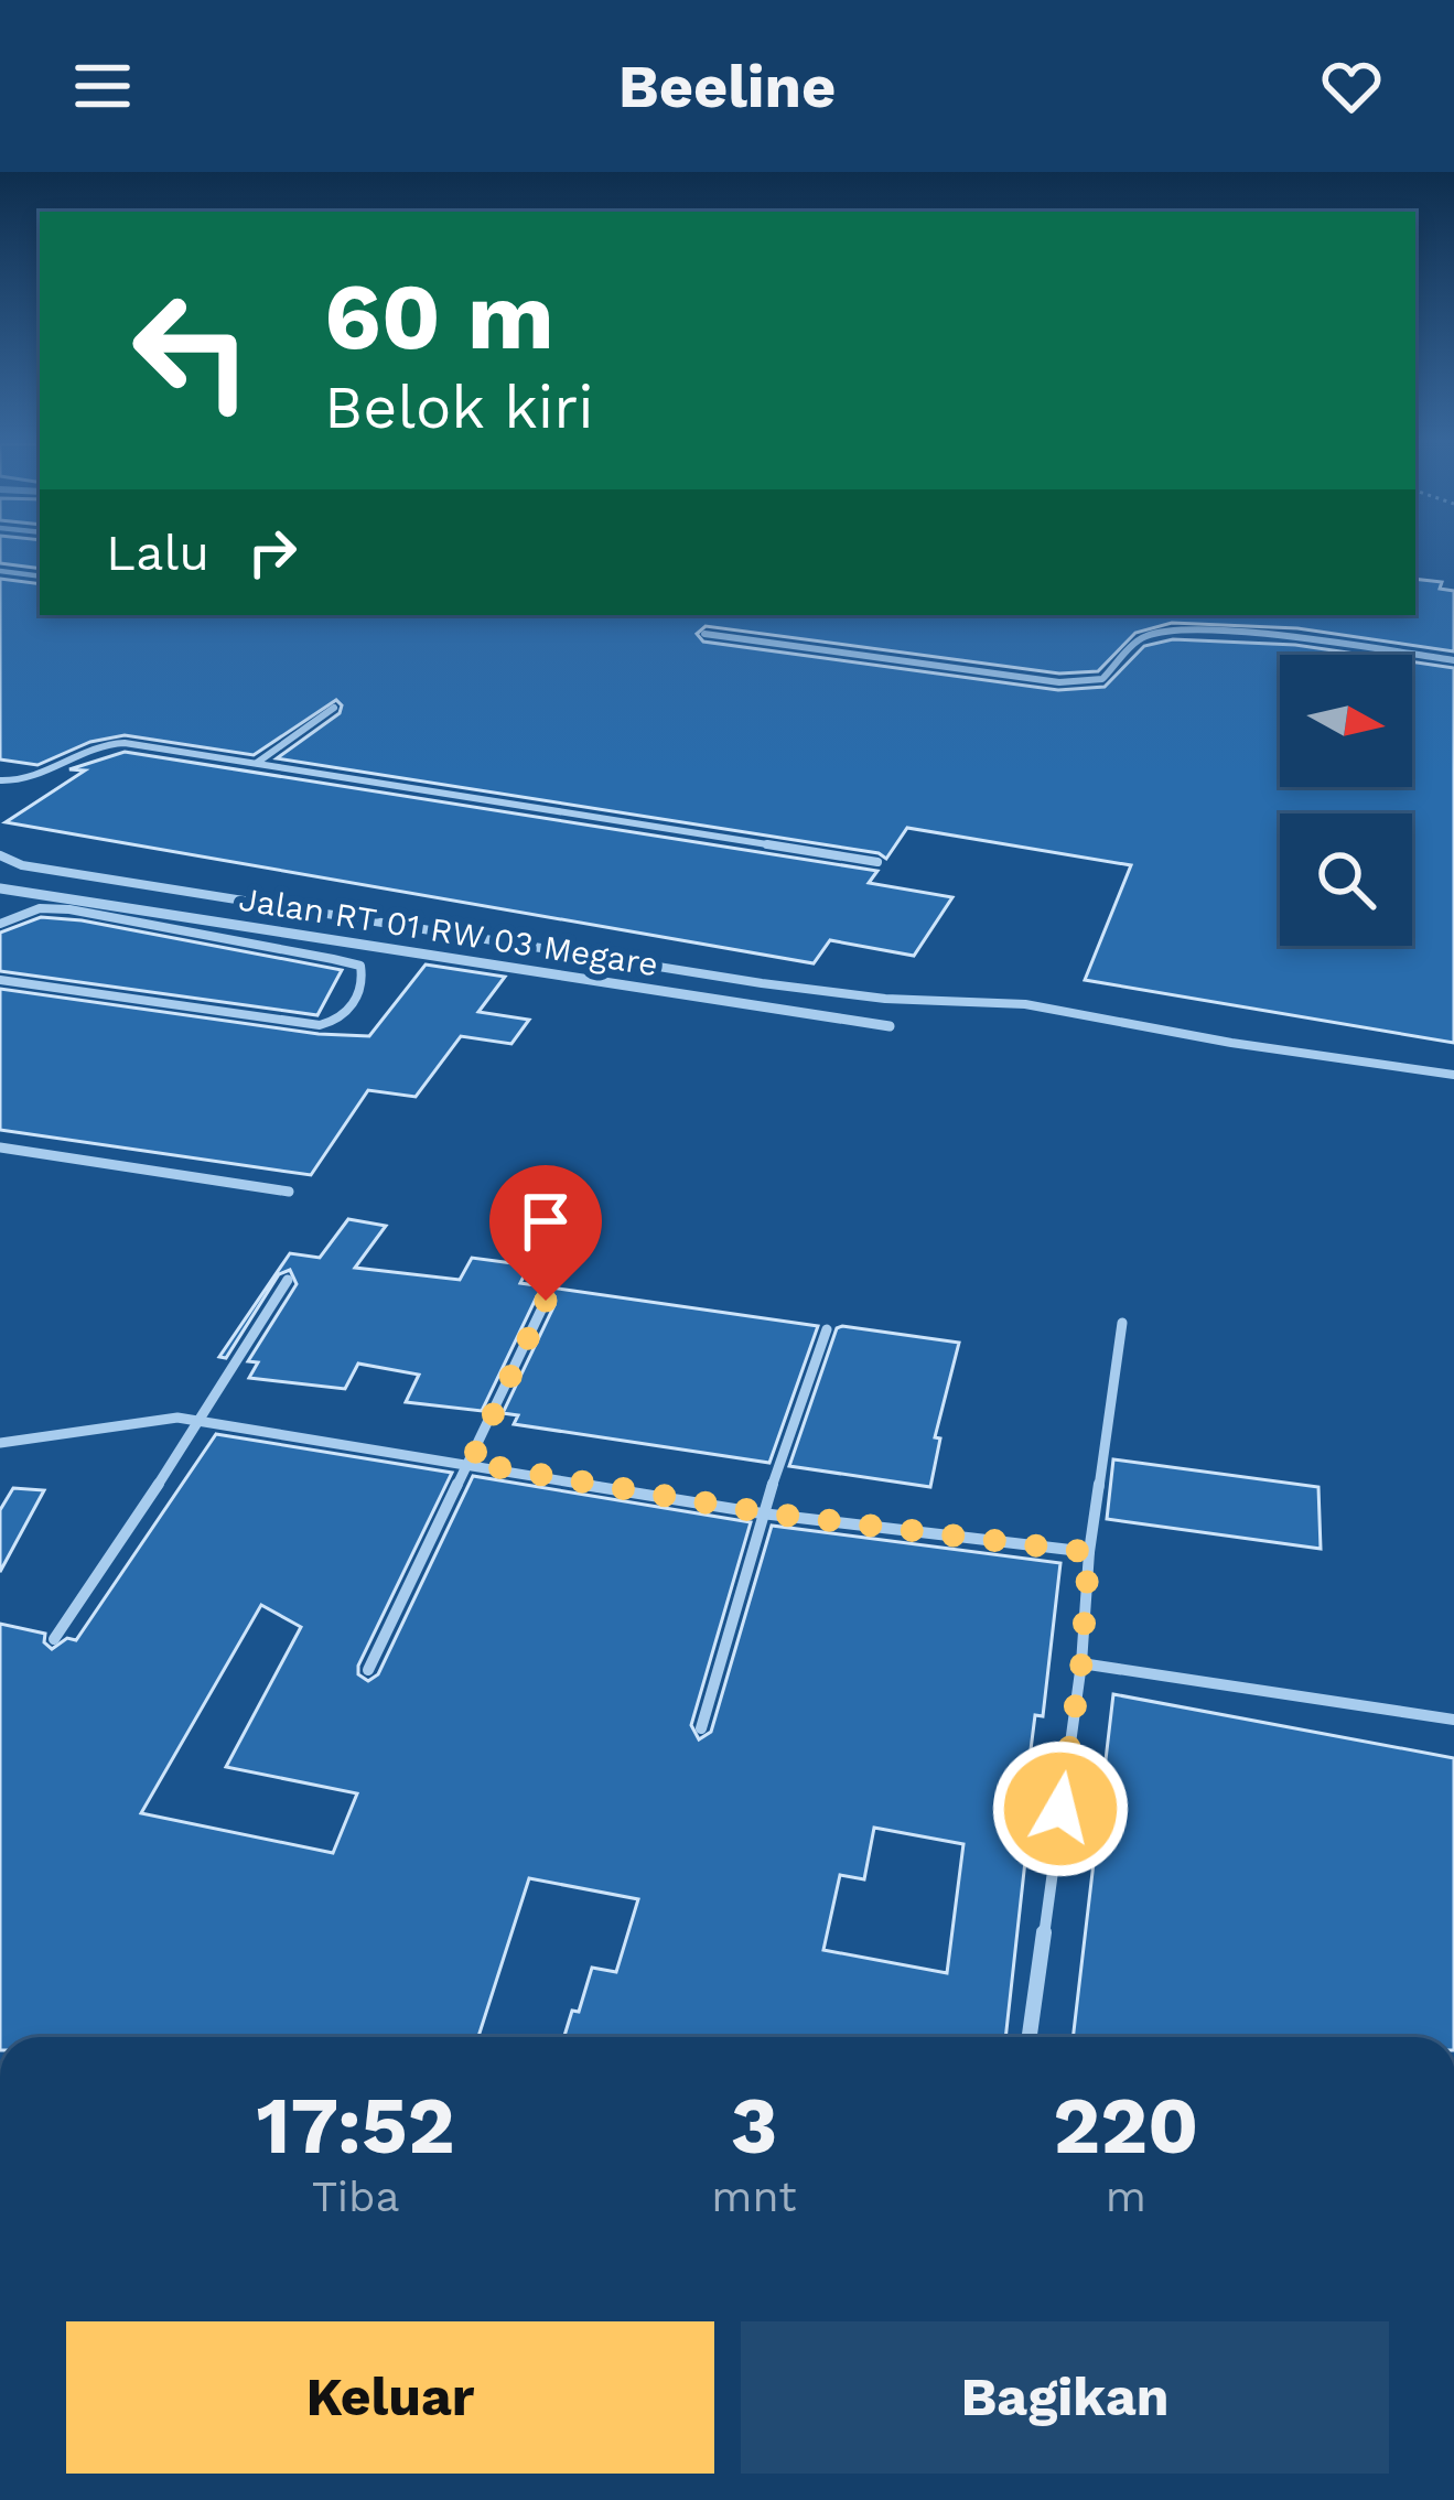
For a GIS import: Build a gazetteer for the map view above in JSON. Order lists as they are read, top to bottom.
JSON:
{
  "streets": {
    "street": ["Jalan RT 01 RW 03 Megare"]
  },
  "north": "right",
  "page": {
    "header": "Beeline",
    "turn": ["60 m", "Belok kiri"],
    "then": "Lalu",
    "eta": [
      "17:52",
      "Tiba",
      "3",
      "mnt",
      "220",
      "m"
    ],
    "buttons": ["Keluar", "Bagikan"]
  }
}
